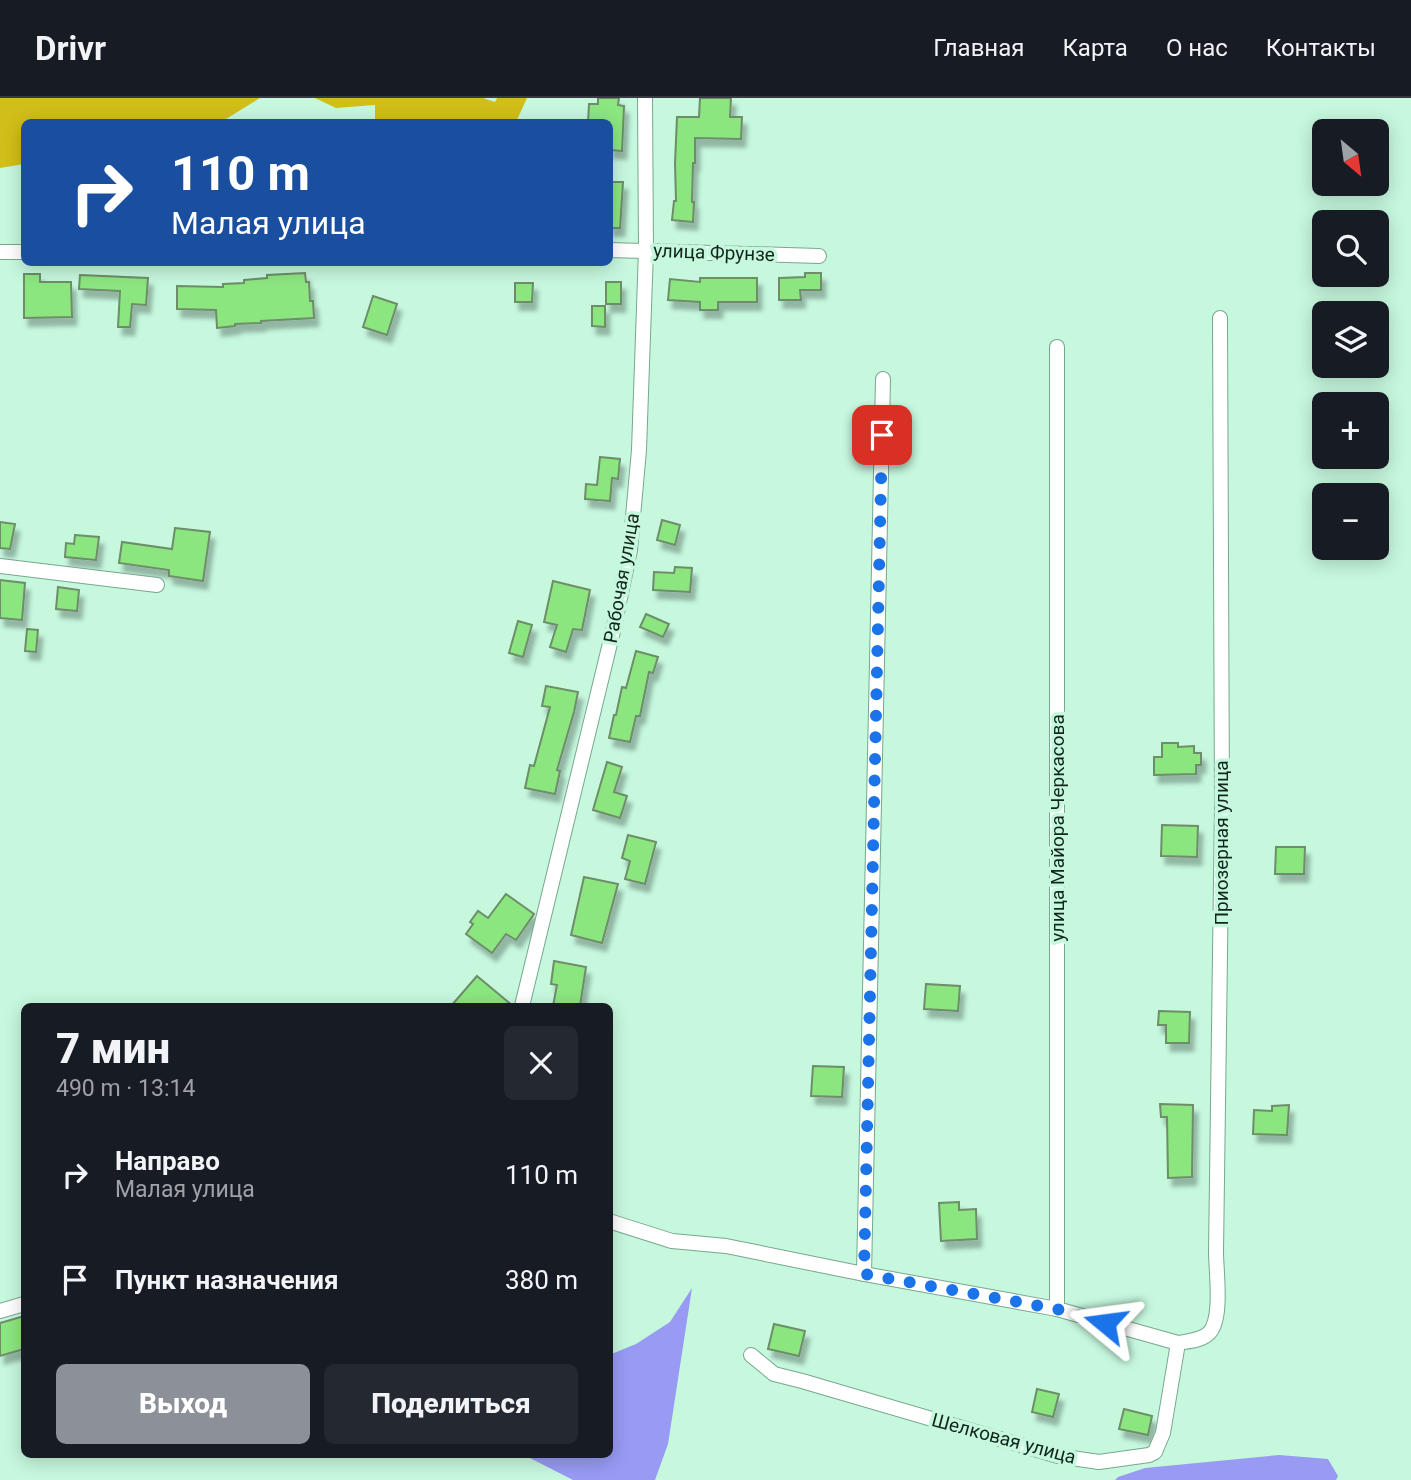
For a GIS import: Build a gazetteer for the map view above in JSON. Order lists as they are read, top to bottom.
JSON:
{
  "streets": {
    "street": [
      "улица Фрунзе",
      "Рабочая улица",
      "улица Майора Черкасова",
      "Приозерная улица",
      "Шелковая улица"
    ]
  },
  "crossings": [
    ["улица Фрунзе", "Рабочая улица"],
    ["Приозерная улица", "Шелковая улица"]
  ],
  "north": "bottom right",
  "page": {
    "header": "Drivr",
    "nav": [
      "Главная",
      "Карта",
      "О нас",
      "Контакты"
    ],
    "map_buttons": ["+", "−"],
    "turn": ["110 m", "Малая улица"],
    "heading": ["7 мин", "490 m · 13:14"],
    "list": [
      {
        "name": "Направо",
        "note": "Малая улица",
        "value": "110 m"
      },
      {
        "name": "Пункт назначения",
        "value": "380 m"
      }
    ],
    "buttons": ["Выход", "Поделиться"]
  }
}
